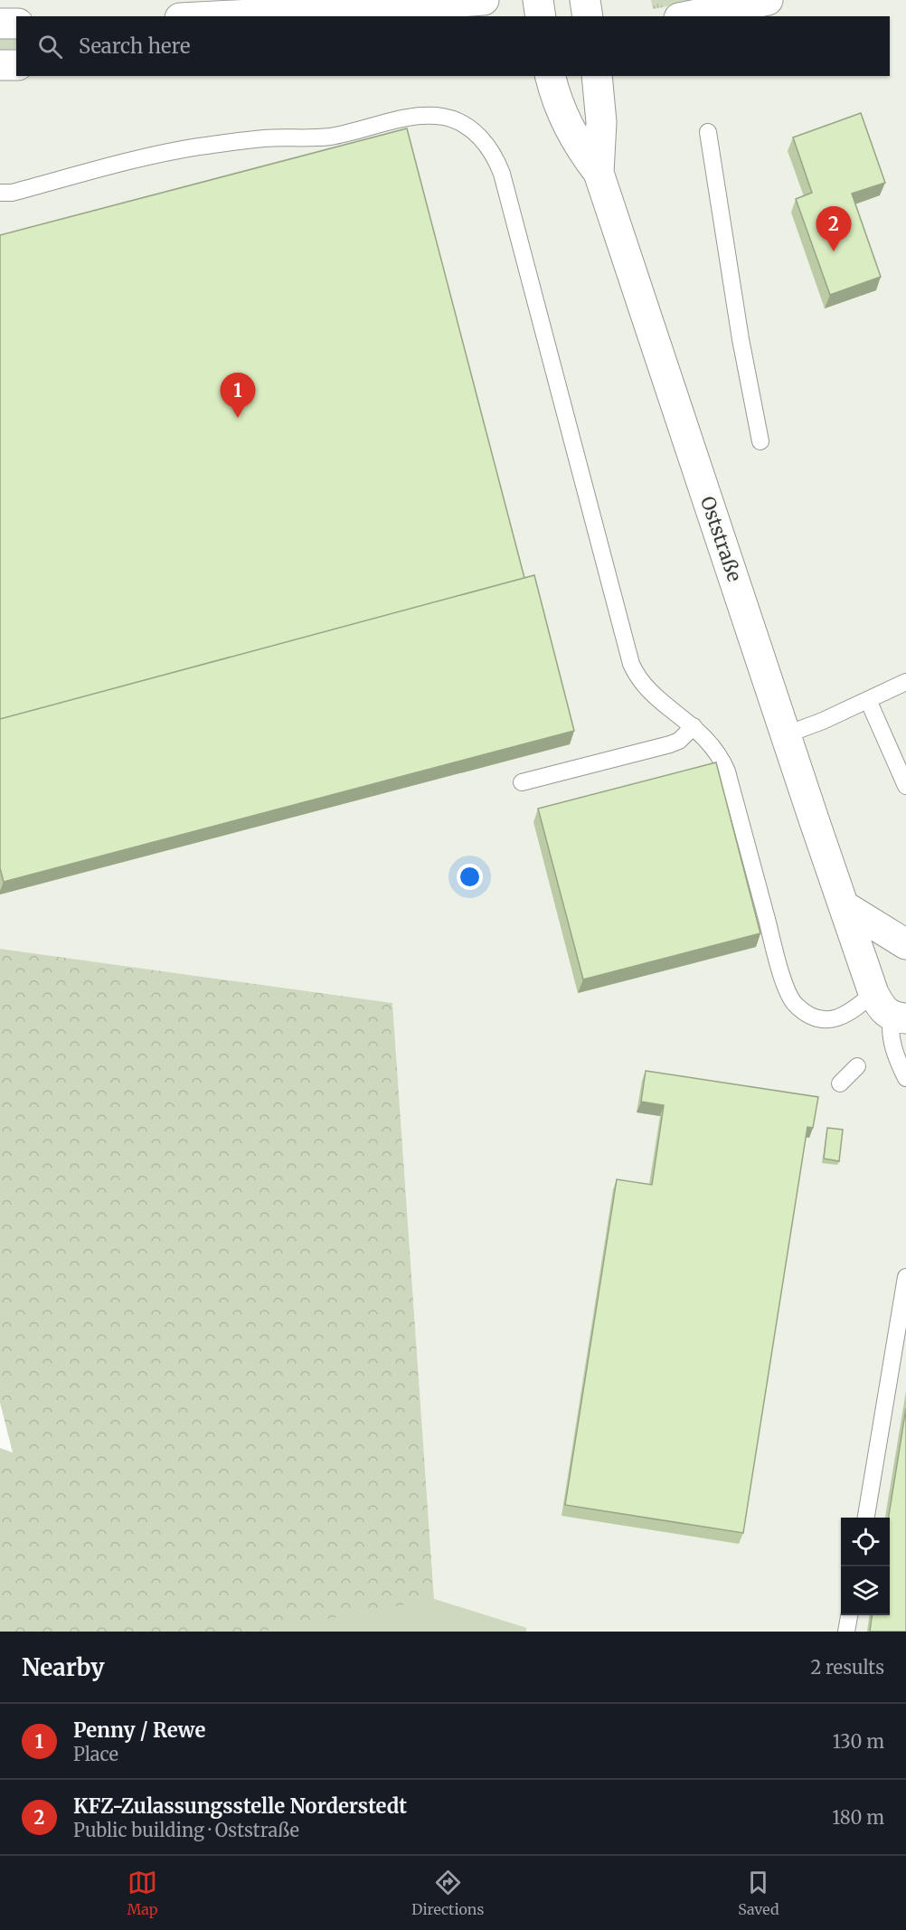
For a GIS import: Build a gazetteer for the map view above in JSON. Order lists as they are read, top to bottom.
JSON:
{
  "streets": {
    "street": ["Oststraße"]
  },
  "page": {
    "search": "Search here",
    "pins": ["2", "1"],
    "heading": ["Nearby", "2 results"],
    "list": [
      {
        "mark": "1",
        "name": "Penny / Rewe",
        "note": "Place",
        "value": "130 m"
      },
      {
        "mark": "2",
        "name": "KFZ-Zulassungsstelle Norderstedt",
        "note": "Public building · Oststraße",
        "value": "180 m"
      }
    ],
    "nav": ["Map", "Directions", "Saved"]
  }
}
